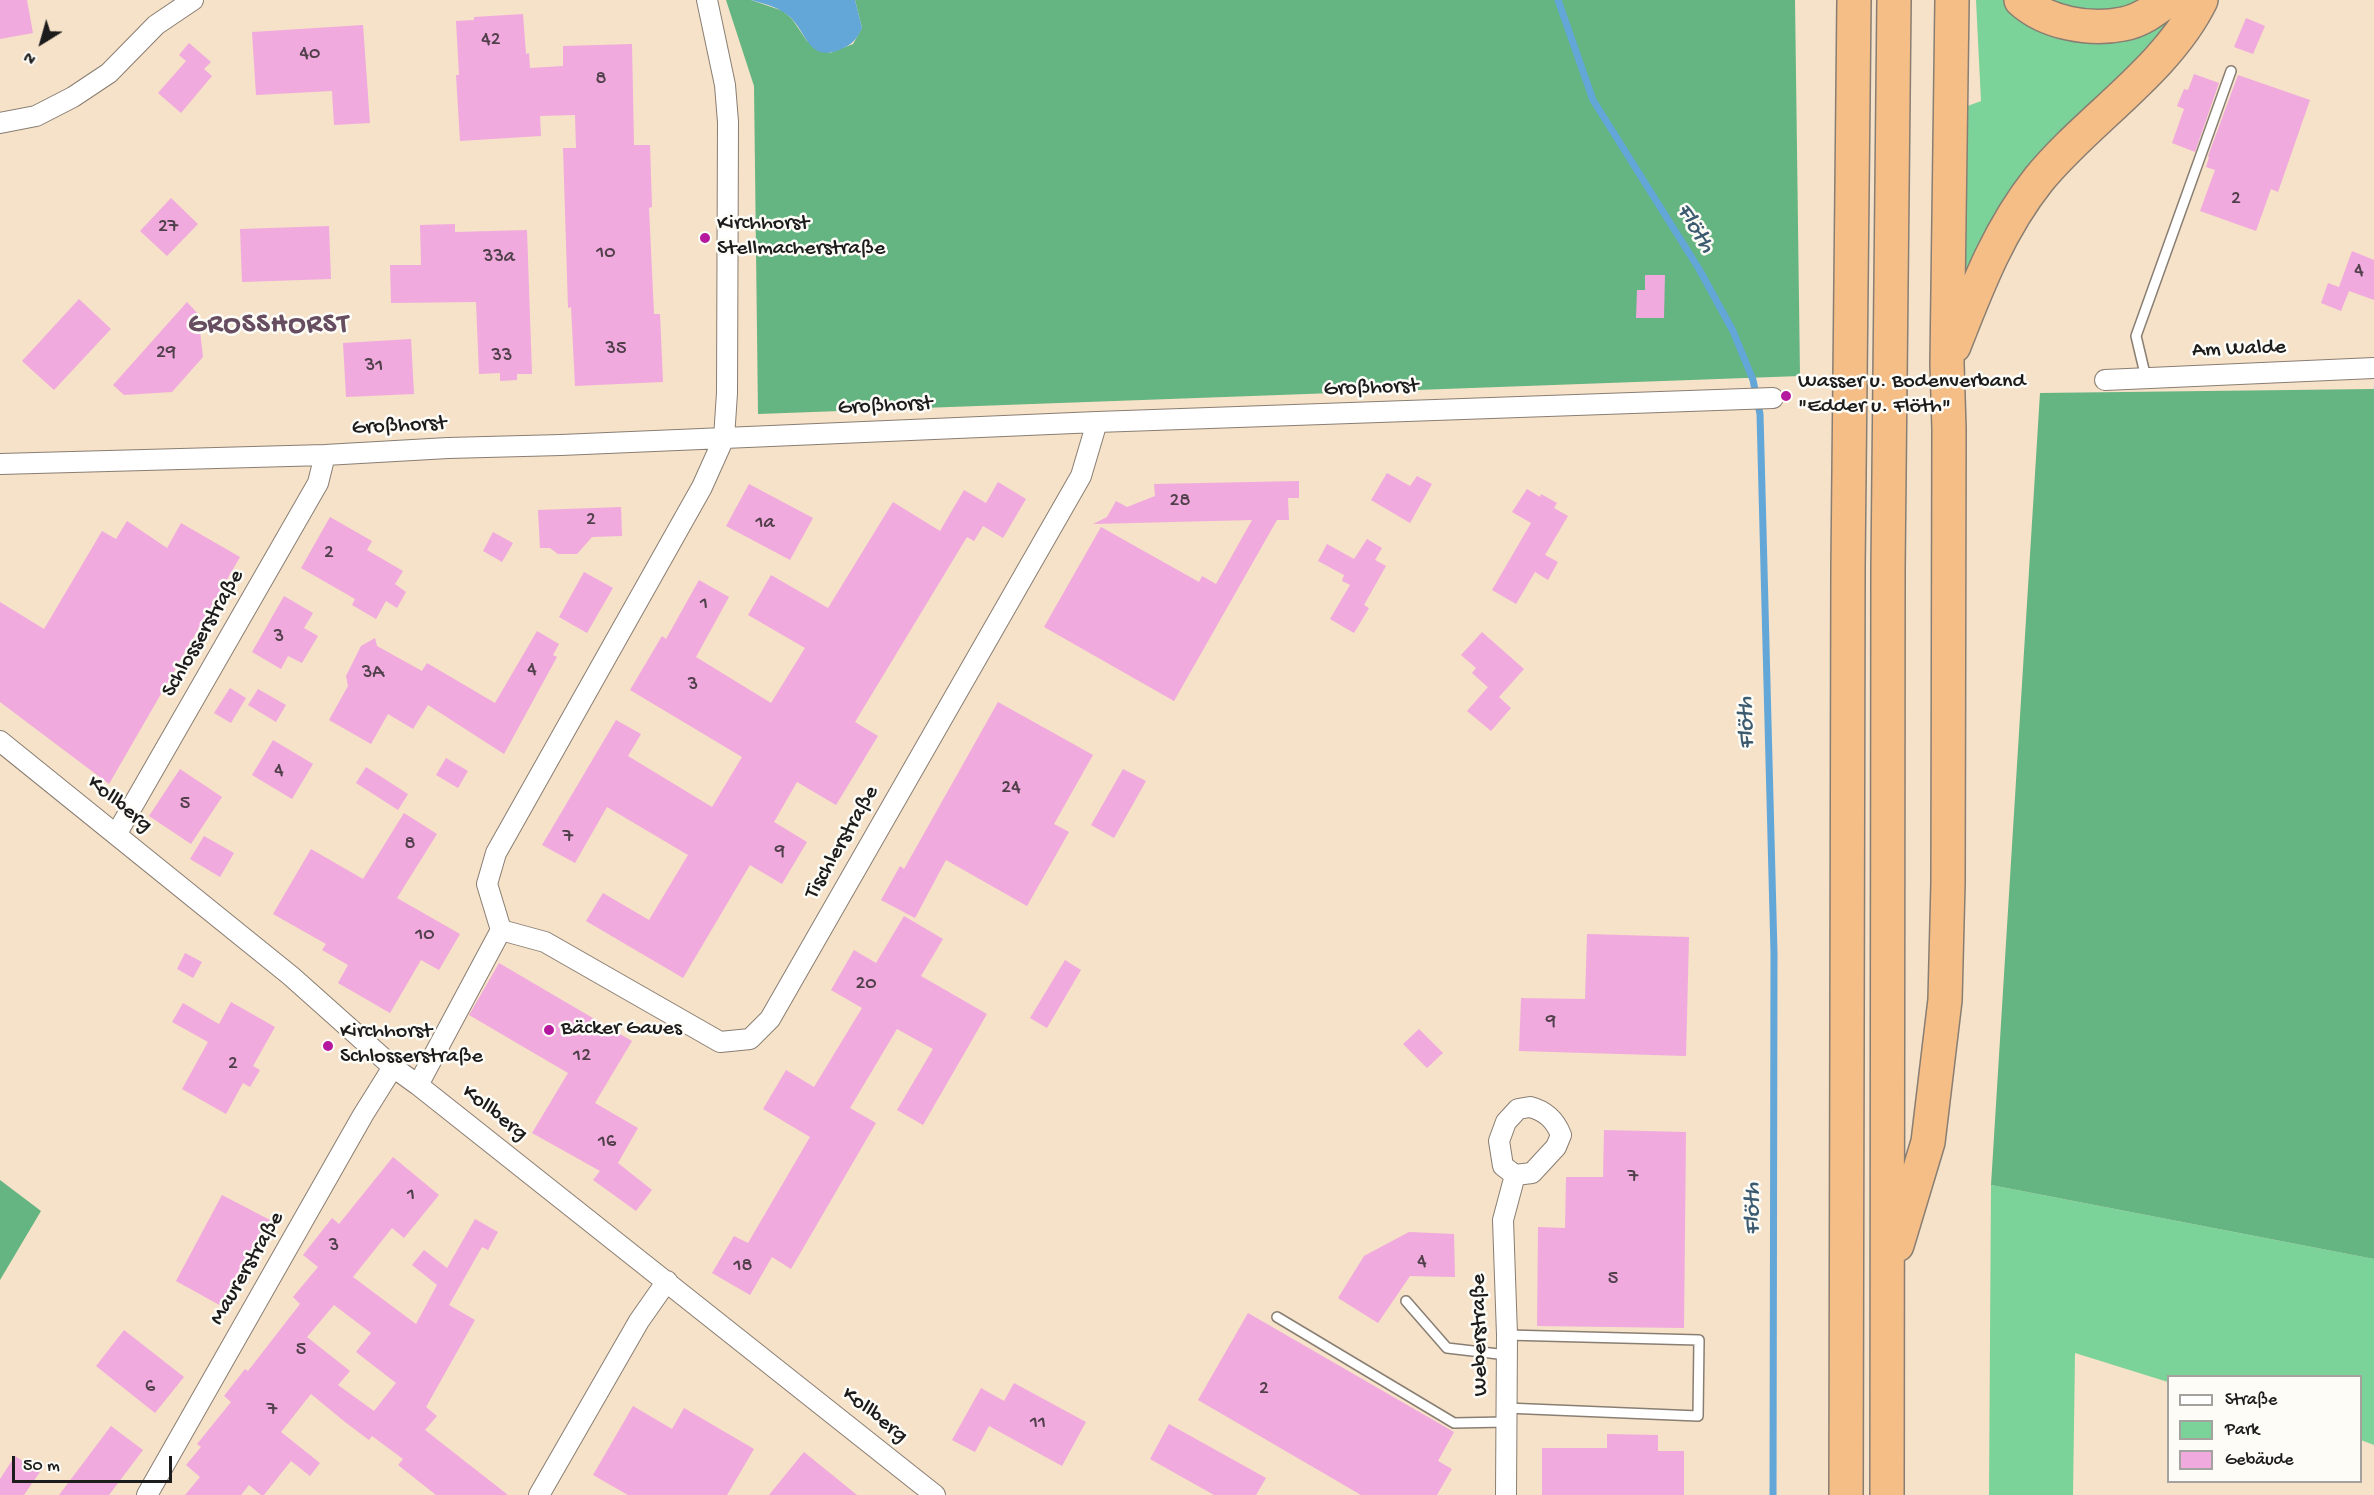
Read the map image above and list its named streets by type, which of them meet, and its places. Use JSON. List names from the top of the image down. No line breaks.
{"streets":{"street":["Am Walde","Großhorst","Schlosserstraße","Kollberg","Tischlerstraße","Maurerstraße","Weberstraße"]},"crossings":[["Großhorst","Schlosserstraße"],["Großhorst","Tischlerstraße"],["Schlosserstraße","Kollberg"],["Kollberg","Maurerstraße"]],"districts":["GROSSHORST"],"water":["Flöth"],"places":["Kirchhorst Stellmacherstraße","Wasser u. Bodenverband \"Edder u. Flöth\"","Bäcker Gaues","Kirchhorst Schlosserstraße"],"house_numbers":["42","40","8","2","27","10","33a","4","35","29","33","31","28","2","1a","2","1","3","4","3A","3","4","24","5","7","8","9","10","20","9","12","2","16","7","1","3","4","18","5","5","6","2","7","11"],"legend":["Straße","Park","Gebäude"],"scale_bar":"50 m","north":"bottom left"}
